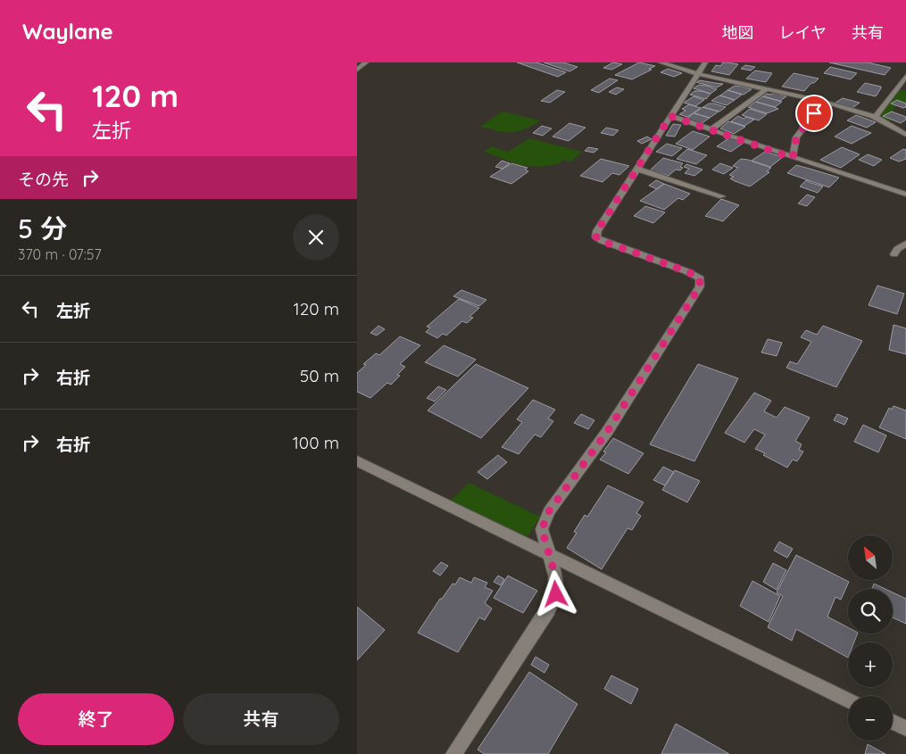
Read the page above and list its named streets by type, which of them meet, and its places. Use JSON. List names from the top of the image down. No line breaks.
{"north":"top left","page":{"header":"Waylane","nav":["地図","レイヤ","共有"],"turn":["120 m","左折"],"then":"その先","heading":["5 分","370 m · 07:57"],"list":[{"name":"左折","value":"120 m"},{"name":"右折","value":"50 m"},{"name":"右折","value":"100 m"}],"map_buttons":["+","−"],"buttons":["終了","共有"]}}
